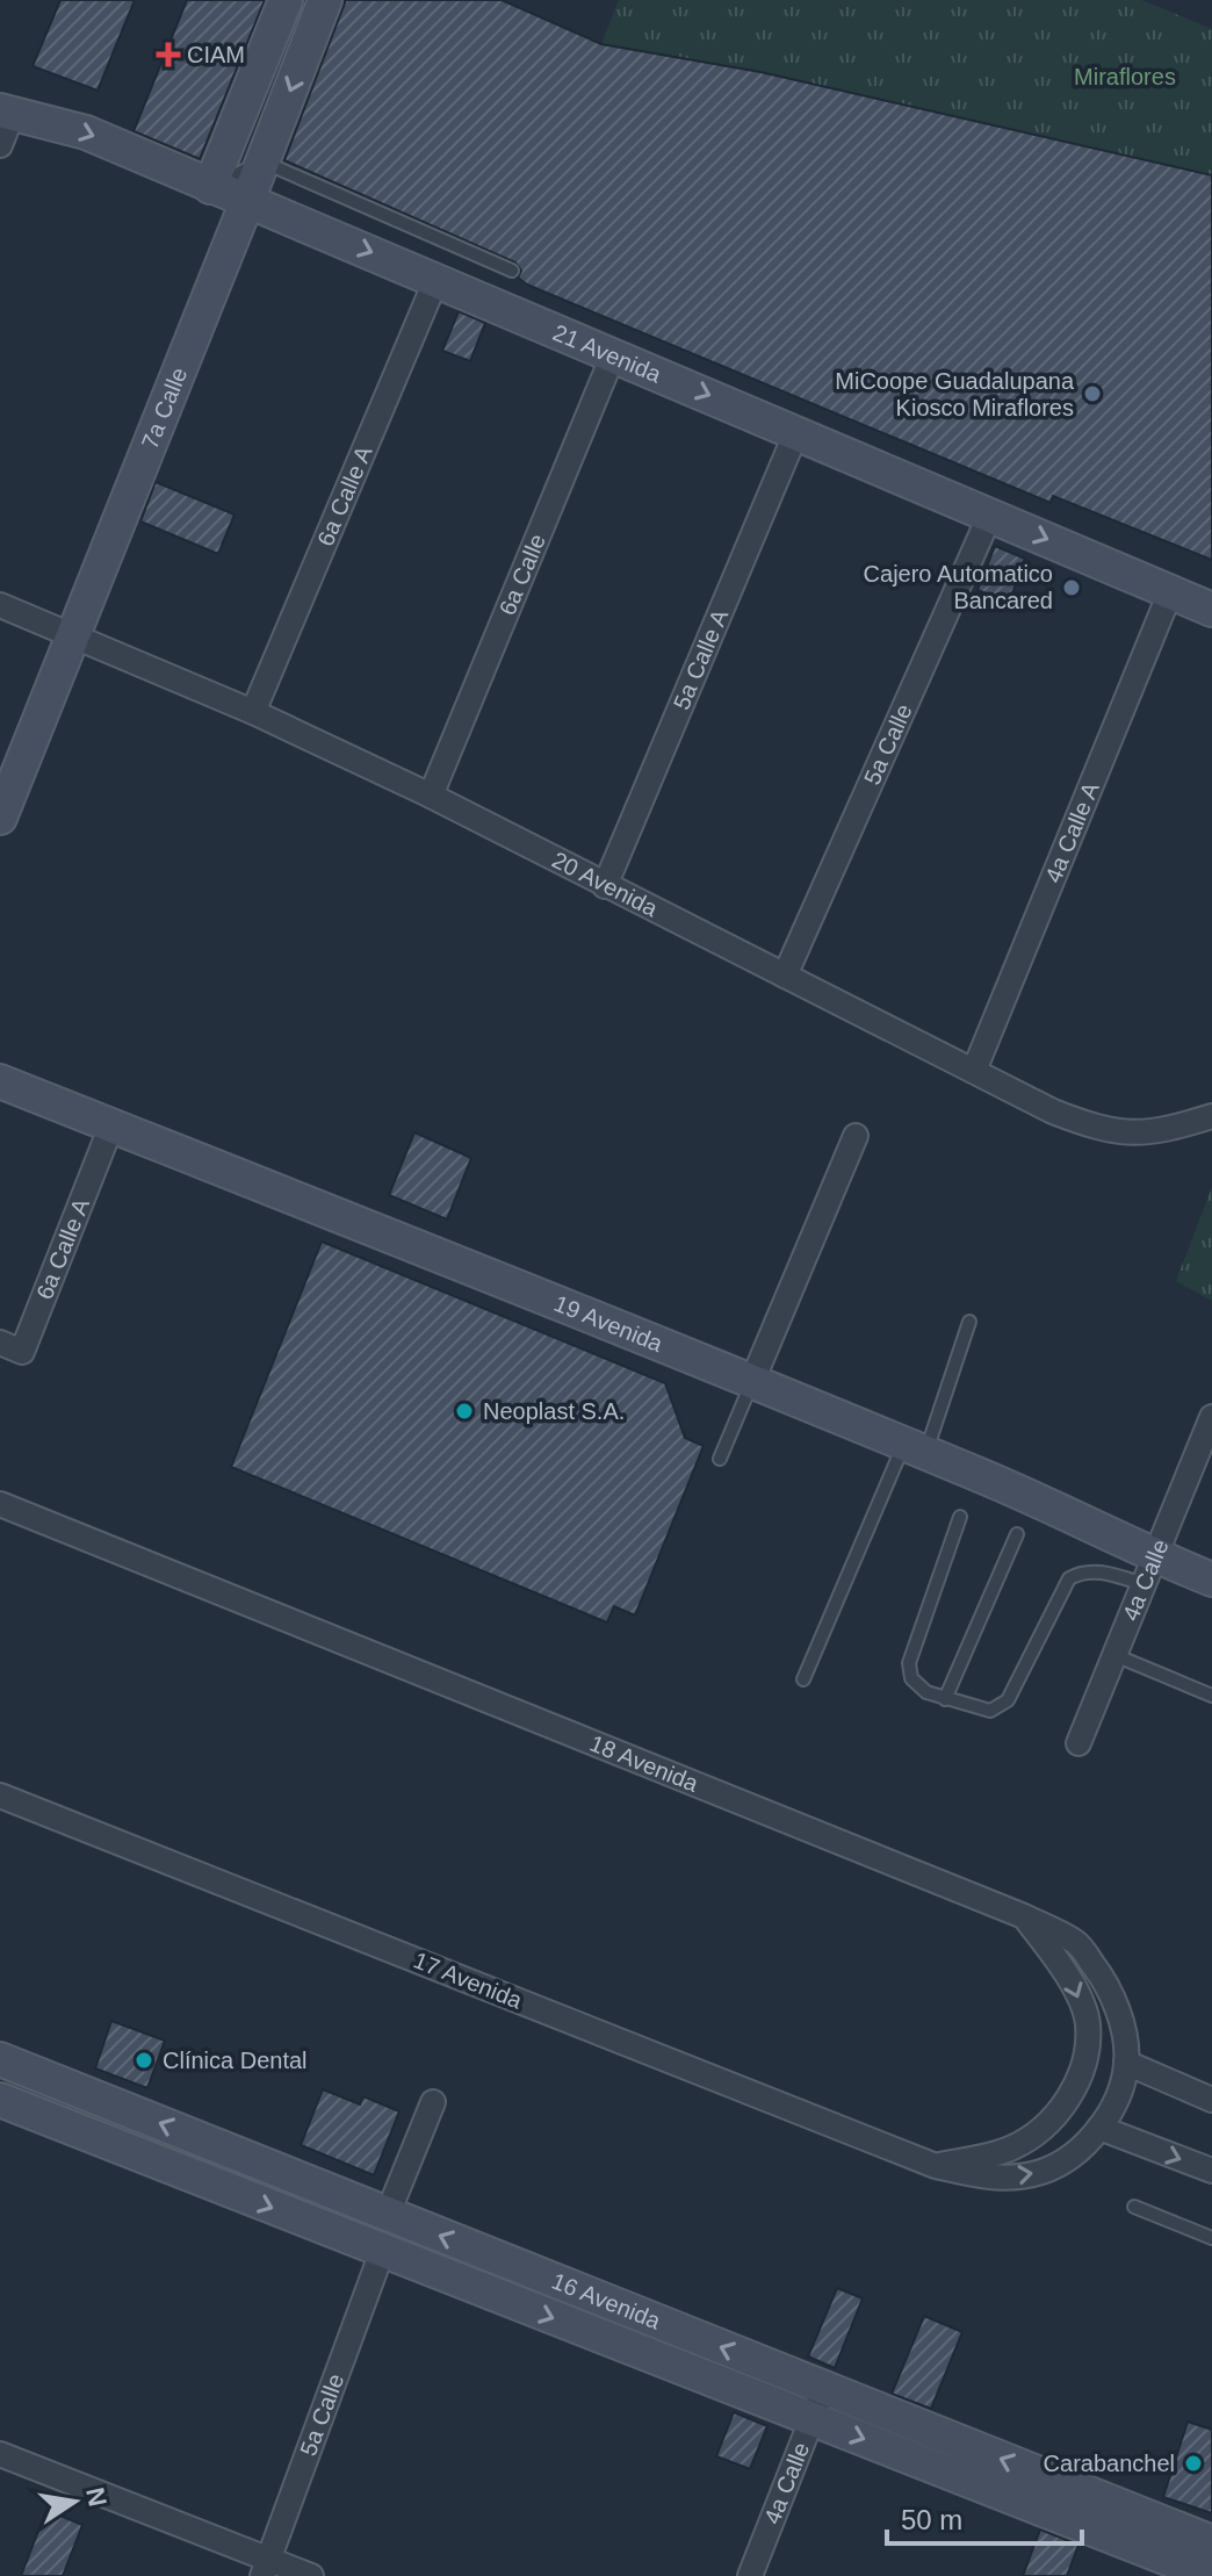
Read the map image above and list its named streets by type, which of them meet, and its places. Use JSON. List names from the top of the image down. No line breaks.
{"streets":{"street":["21 Avenida","7a Calle","6a Calle A","6a Calle","5a Calle A","5a Calle","4a Calle A","20 Avenida","19 Avenida","4a Calle","18 Avenida","17 Avenida","16 Avenida"]},"crossings":[["21 Avenida","7a Calle"],["21 Avenida","6a Calle A"],["21 Avenida","6a Calle"],["21 Avenida","5a Calle A"],["21 Avenida","5a Calle"],["21 Avenida","4a Calle A"],["7a Calle","20 Avenida"],["6a Calle A","20 Avenida"],["6a Calle A","19 Avenida"],["6a Calle","20 Avenida"],["5a Calle A","20 Avenida"],["5a Calle","20 Avenida"],["5a Calle","16 Avenida"],["4a Calle A","20 Avenida"],["19 Avenida","4a Calle"],["4a Calle","16 Avenida"],["18 Avenida","17 Avenida"]],"one_way":["21 Avenida"],"parks":["Miraflores"],"places":{"health":["CIAM"],"other":["MiCoope Guadalupana Kiosco Miraflores","Cajero Automatico Bancared","Neoplast S.A.","Clínica Dental","Carabanchel"]},"scale_bar":"50 m","north":"right"}
